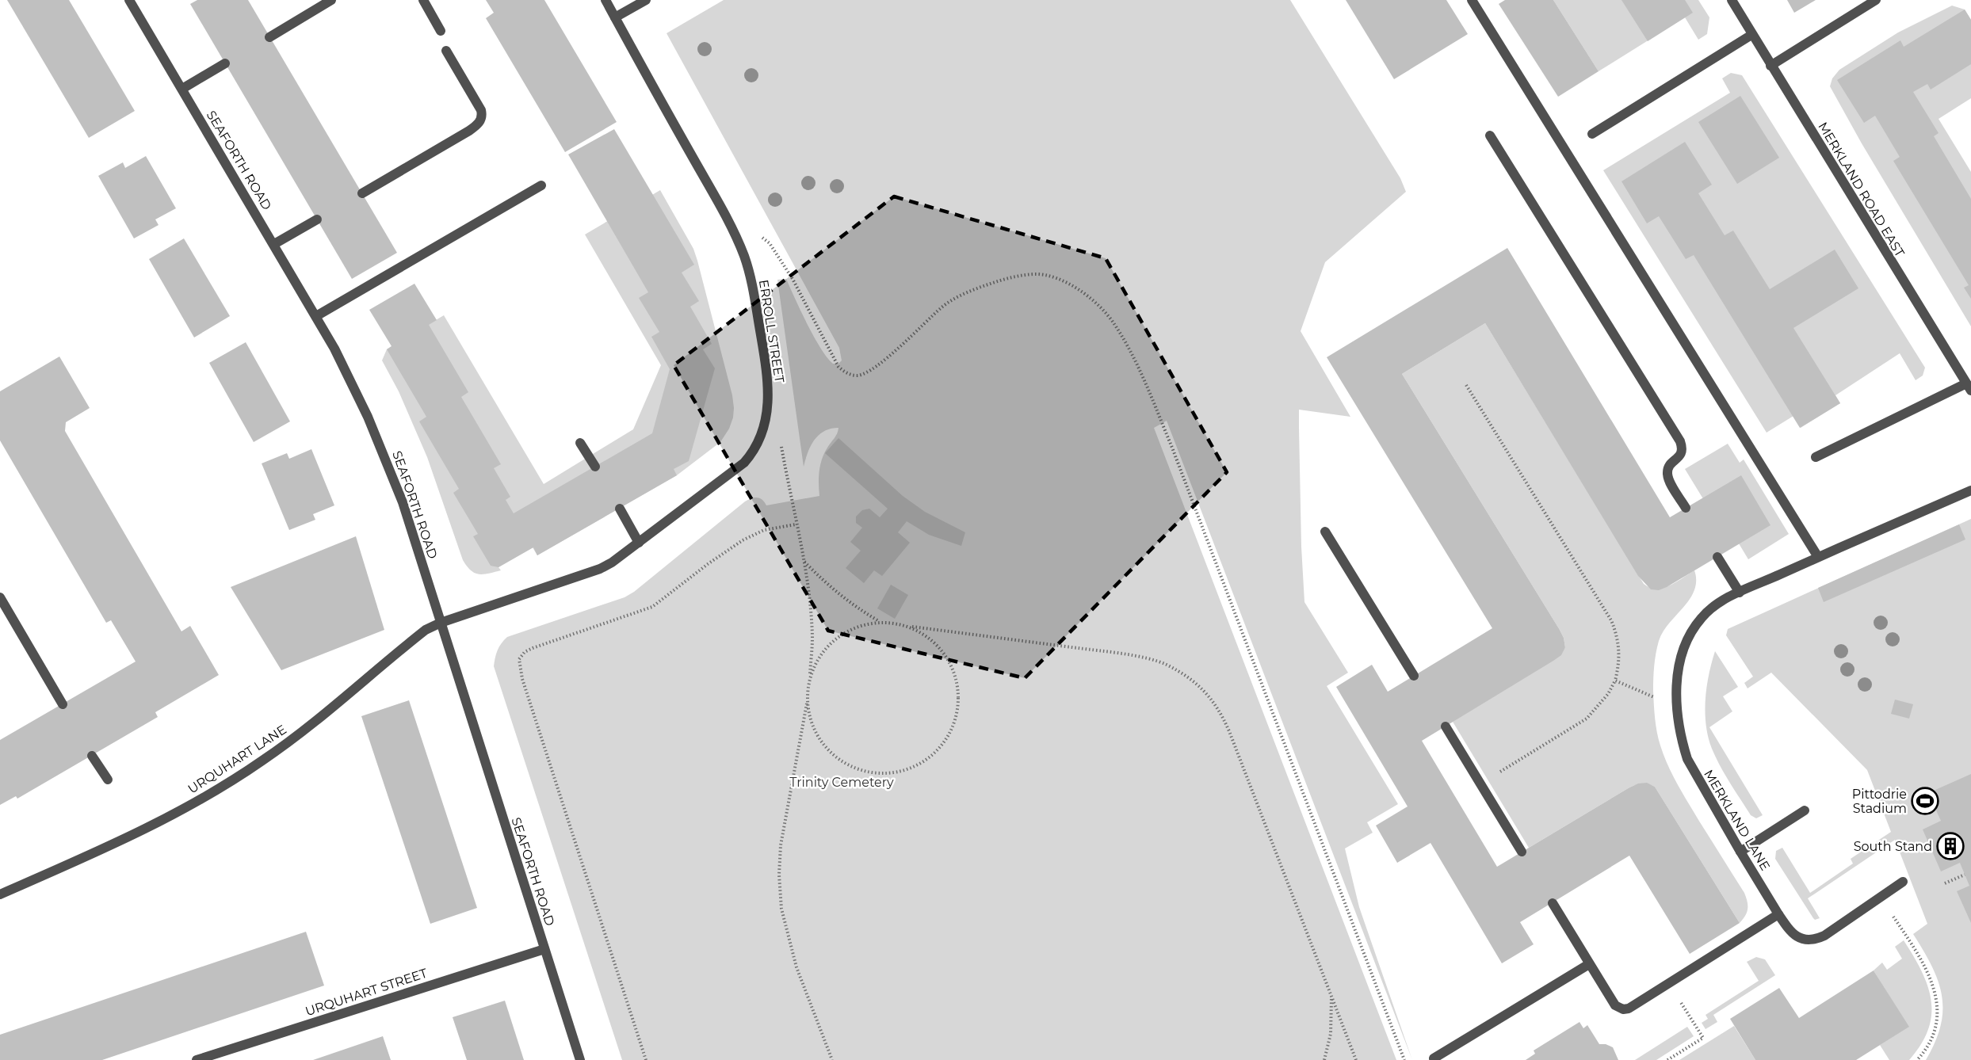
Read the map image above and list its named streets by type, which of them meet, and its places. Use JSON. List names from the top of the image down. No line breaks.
{"streets":{"street":["SEAFORTH ROAD","MERKLAND ROAD EAST","ERROLL STREET","URQUHART LANE","MERKLAND LANE","URQUHART STREET"]},"crossings":[["SEAFORTH ROAD","ERROLL STREET"],["SEAFORTH ROAD","URQUHART LANE"],["SEAFORTH ROAD","URQUHART STREET"],["ERROLL STREET","URQUHART LANE"]],"parks":["Trinity Cemetery"],"places":{"sports":["Pittodrie Stadium"],"building":["South Stand"]}}
